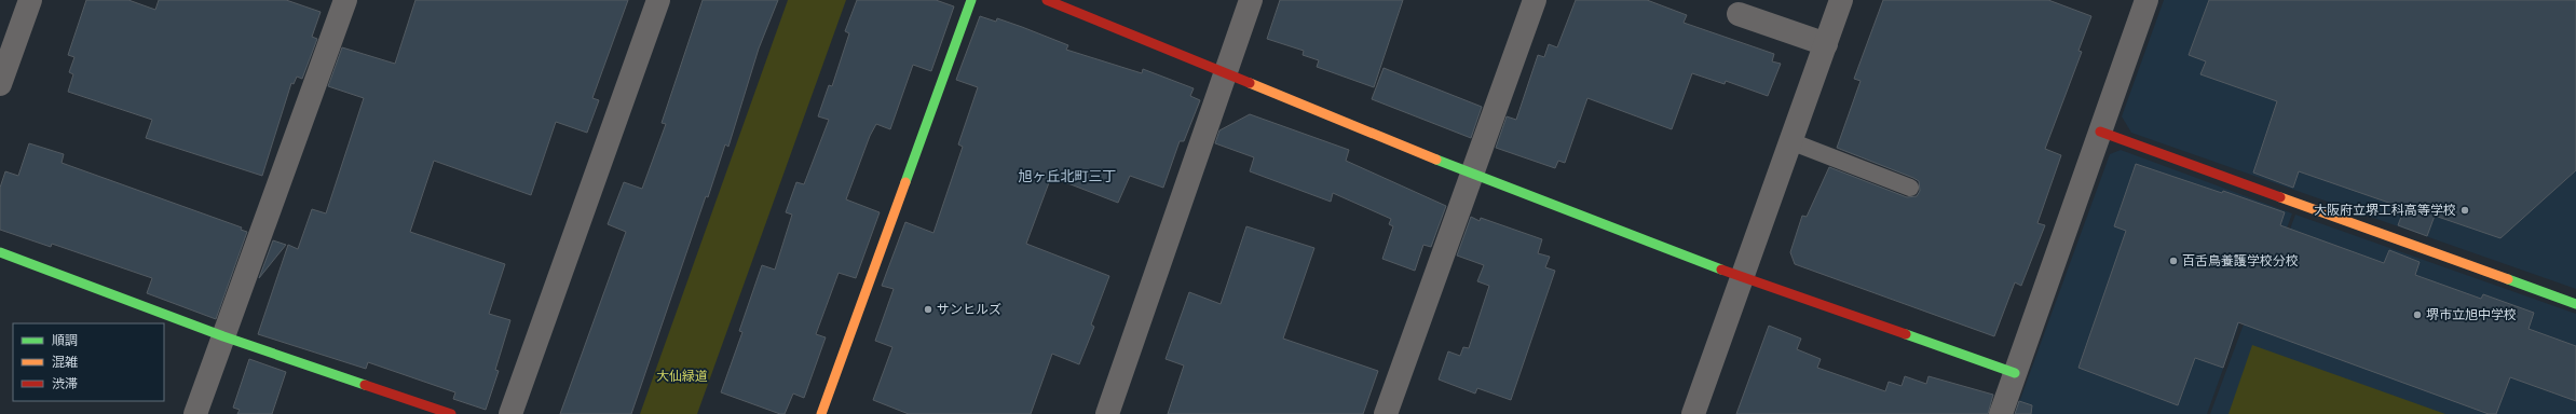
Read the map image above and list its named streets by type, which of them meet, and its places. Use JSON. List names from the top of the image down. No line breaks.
{"districts":["旭ヶ丘北町三丁"],"parks":["大仙緑道"],"places":["大阪府立堺工科高等学校","百舌鳥養護学校分校","サンヒルズ","堺市立旭中学校"],"legend":["順調","混雑","渋滞"]}
